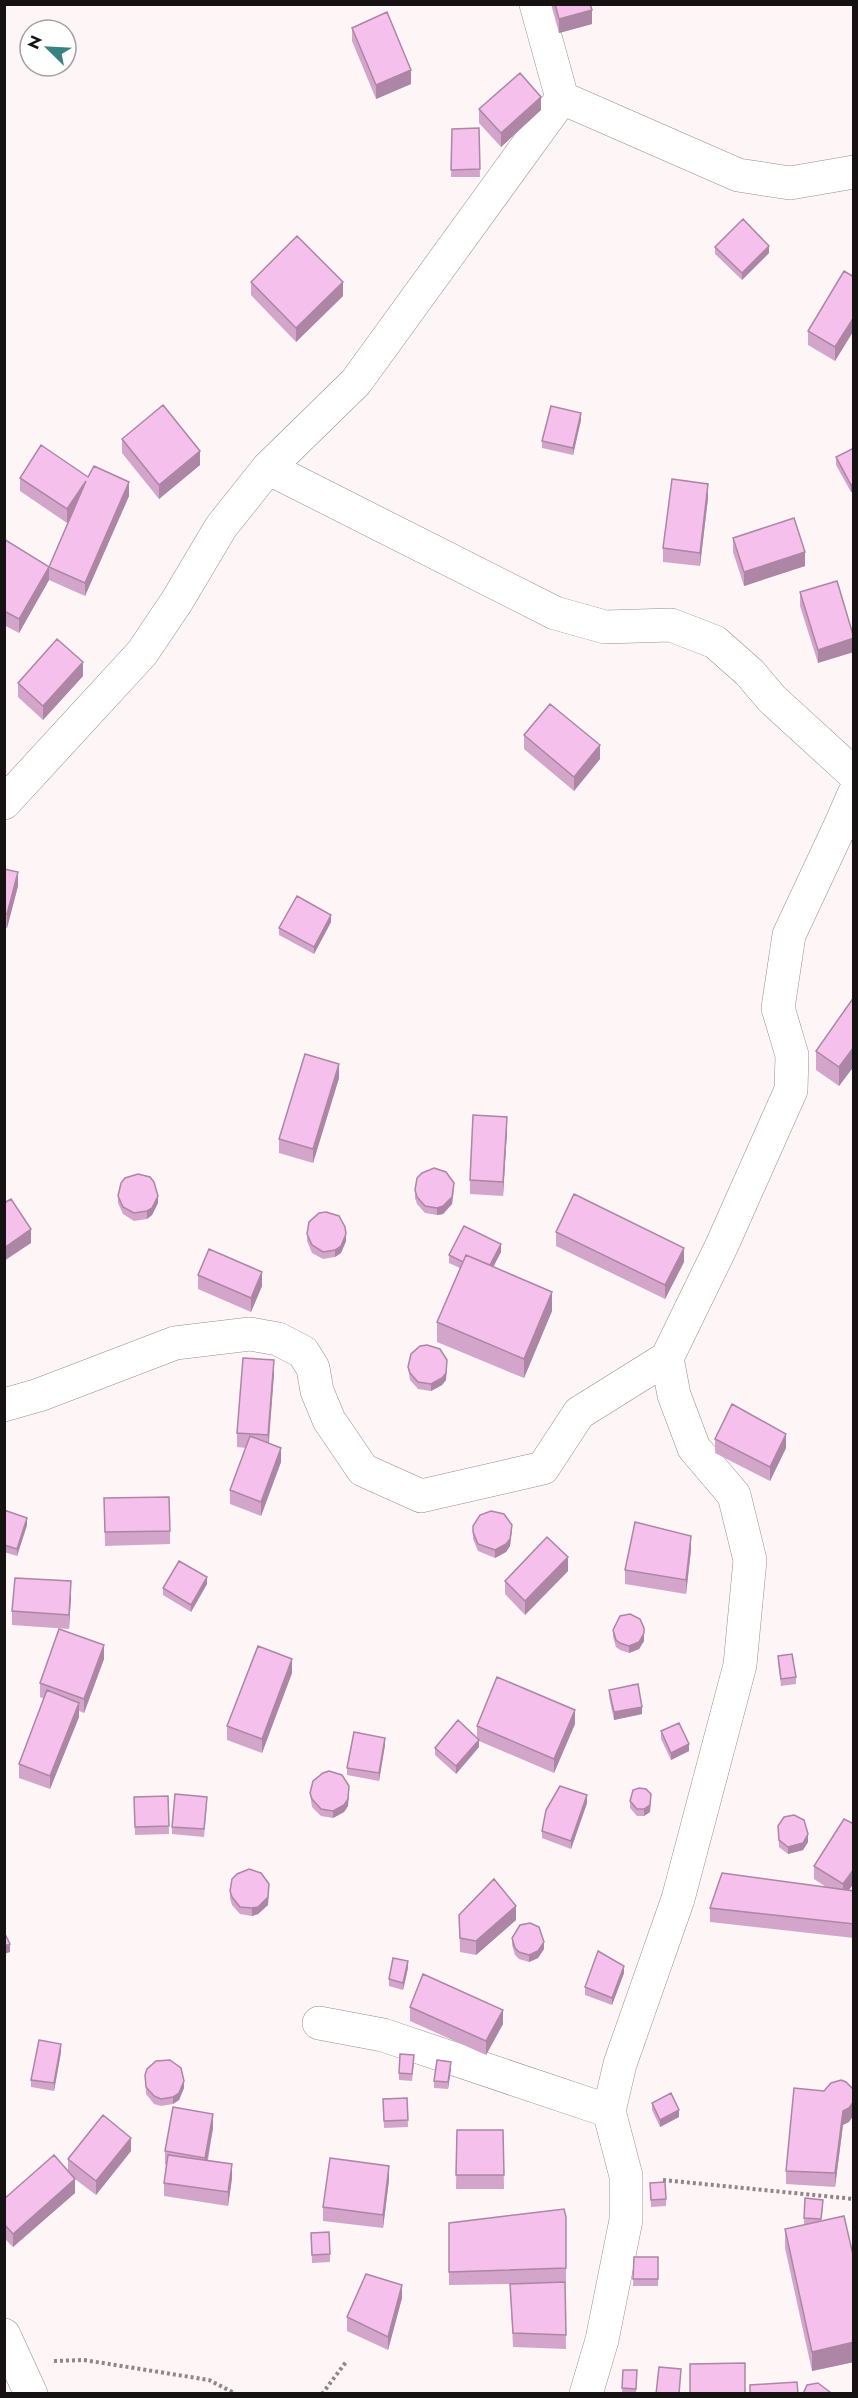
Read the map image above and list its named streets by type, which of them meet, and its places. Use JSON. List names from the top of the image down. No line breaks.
{"north":"top left"}
